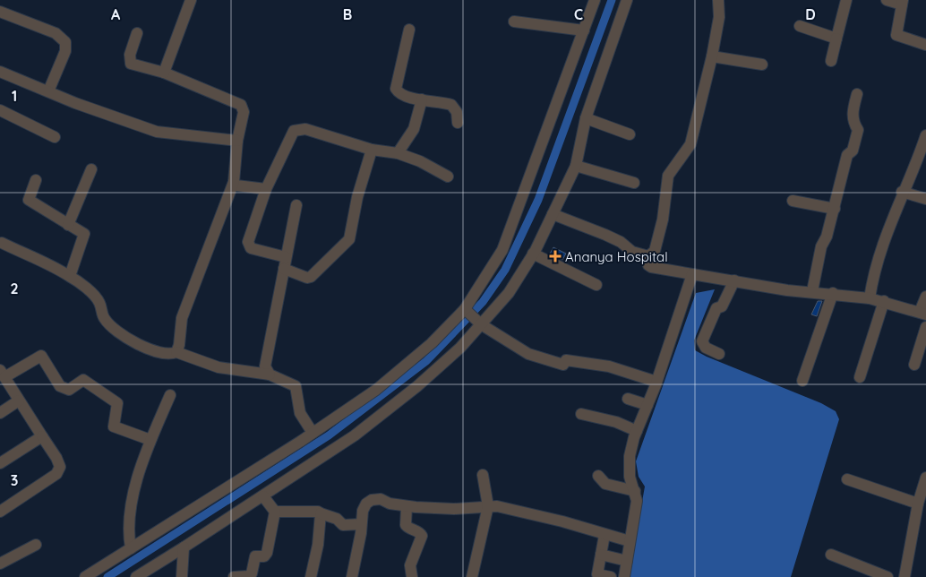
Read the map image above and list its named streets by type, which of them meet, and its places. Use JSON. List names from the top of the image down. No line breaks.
{"places":{"health":["Ananya Hospital"]},"grid":{"columns":["A","B","C","D"],"rows":["1","2","3"]}}
